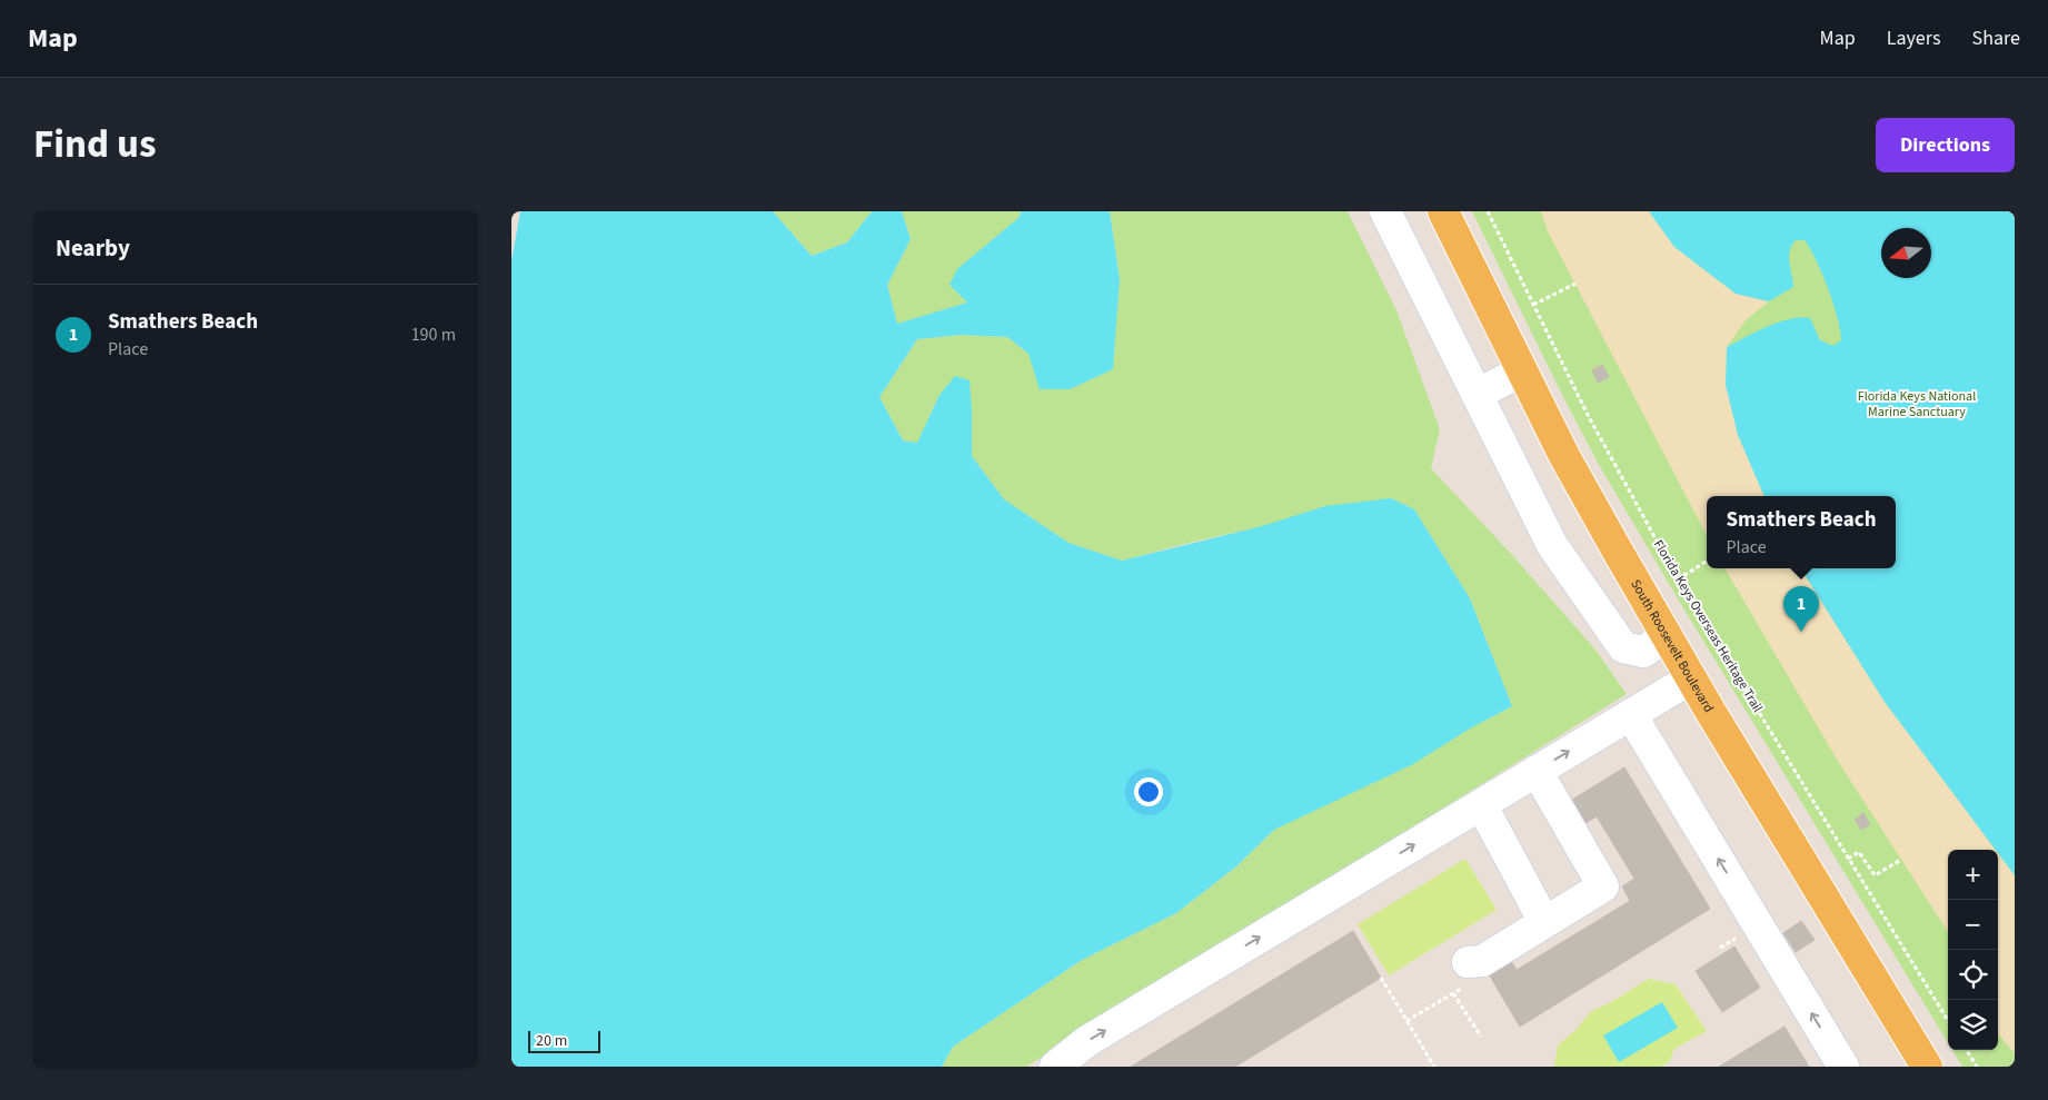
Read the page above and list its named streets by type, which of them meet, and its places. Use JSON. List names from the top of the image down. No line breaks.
{"streets":{"main road":["South Roosevelt Boulevard"],"path":["Florida Keys Overseas Heritage Trail"]},"parks":["Florida Keys National Marine Sanctuary"],"scale_bar":"20 m","north":"left","page":{"header":"Map","nav":["Map","Layers","Share"],"title":"Find us","buttons":"Directions","heading":"Nearby","list":[{"mark":"1","name":"Smathers Beach","note":"Place","value":"190 m"}],"popup":["Smathers Beach","Place"],"pins":"1","map_buttons":["+","−"],"scale":"20 m"}}
